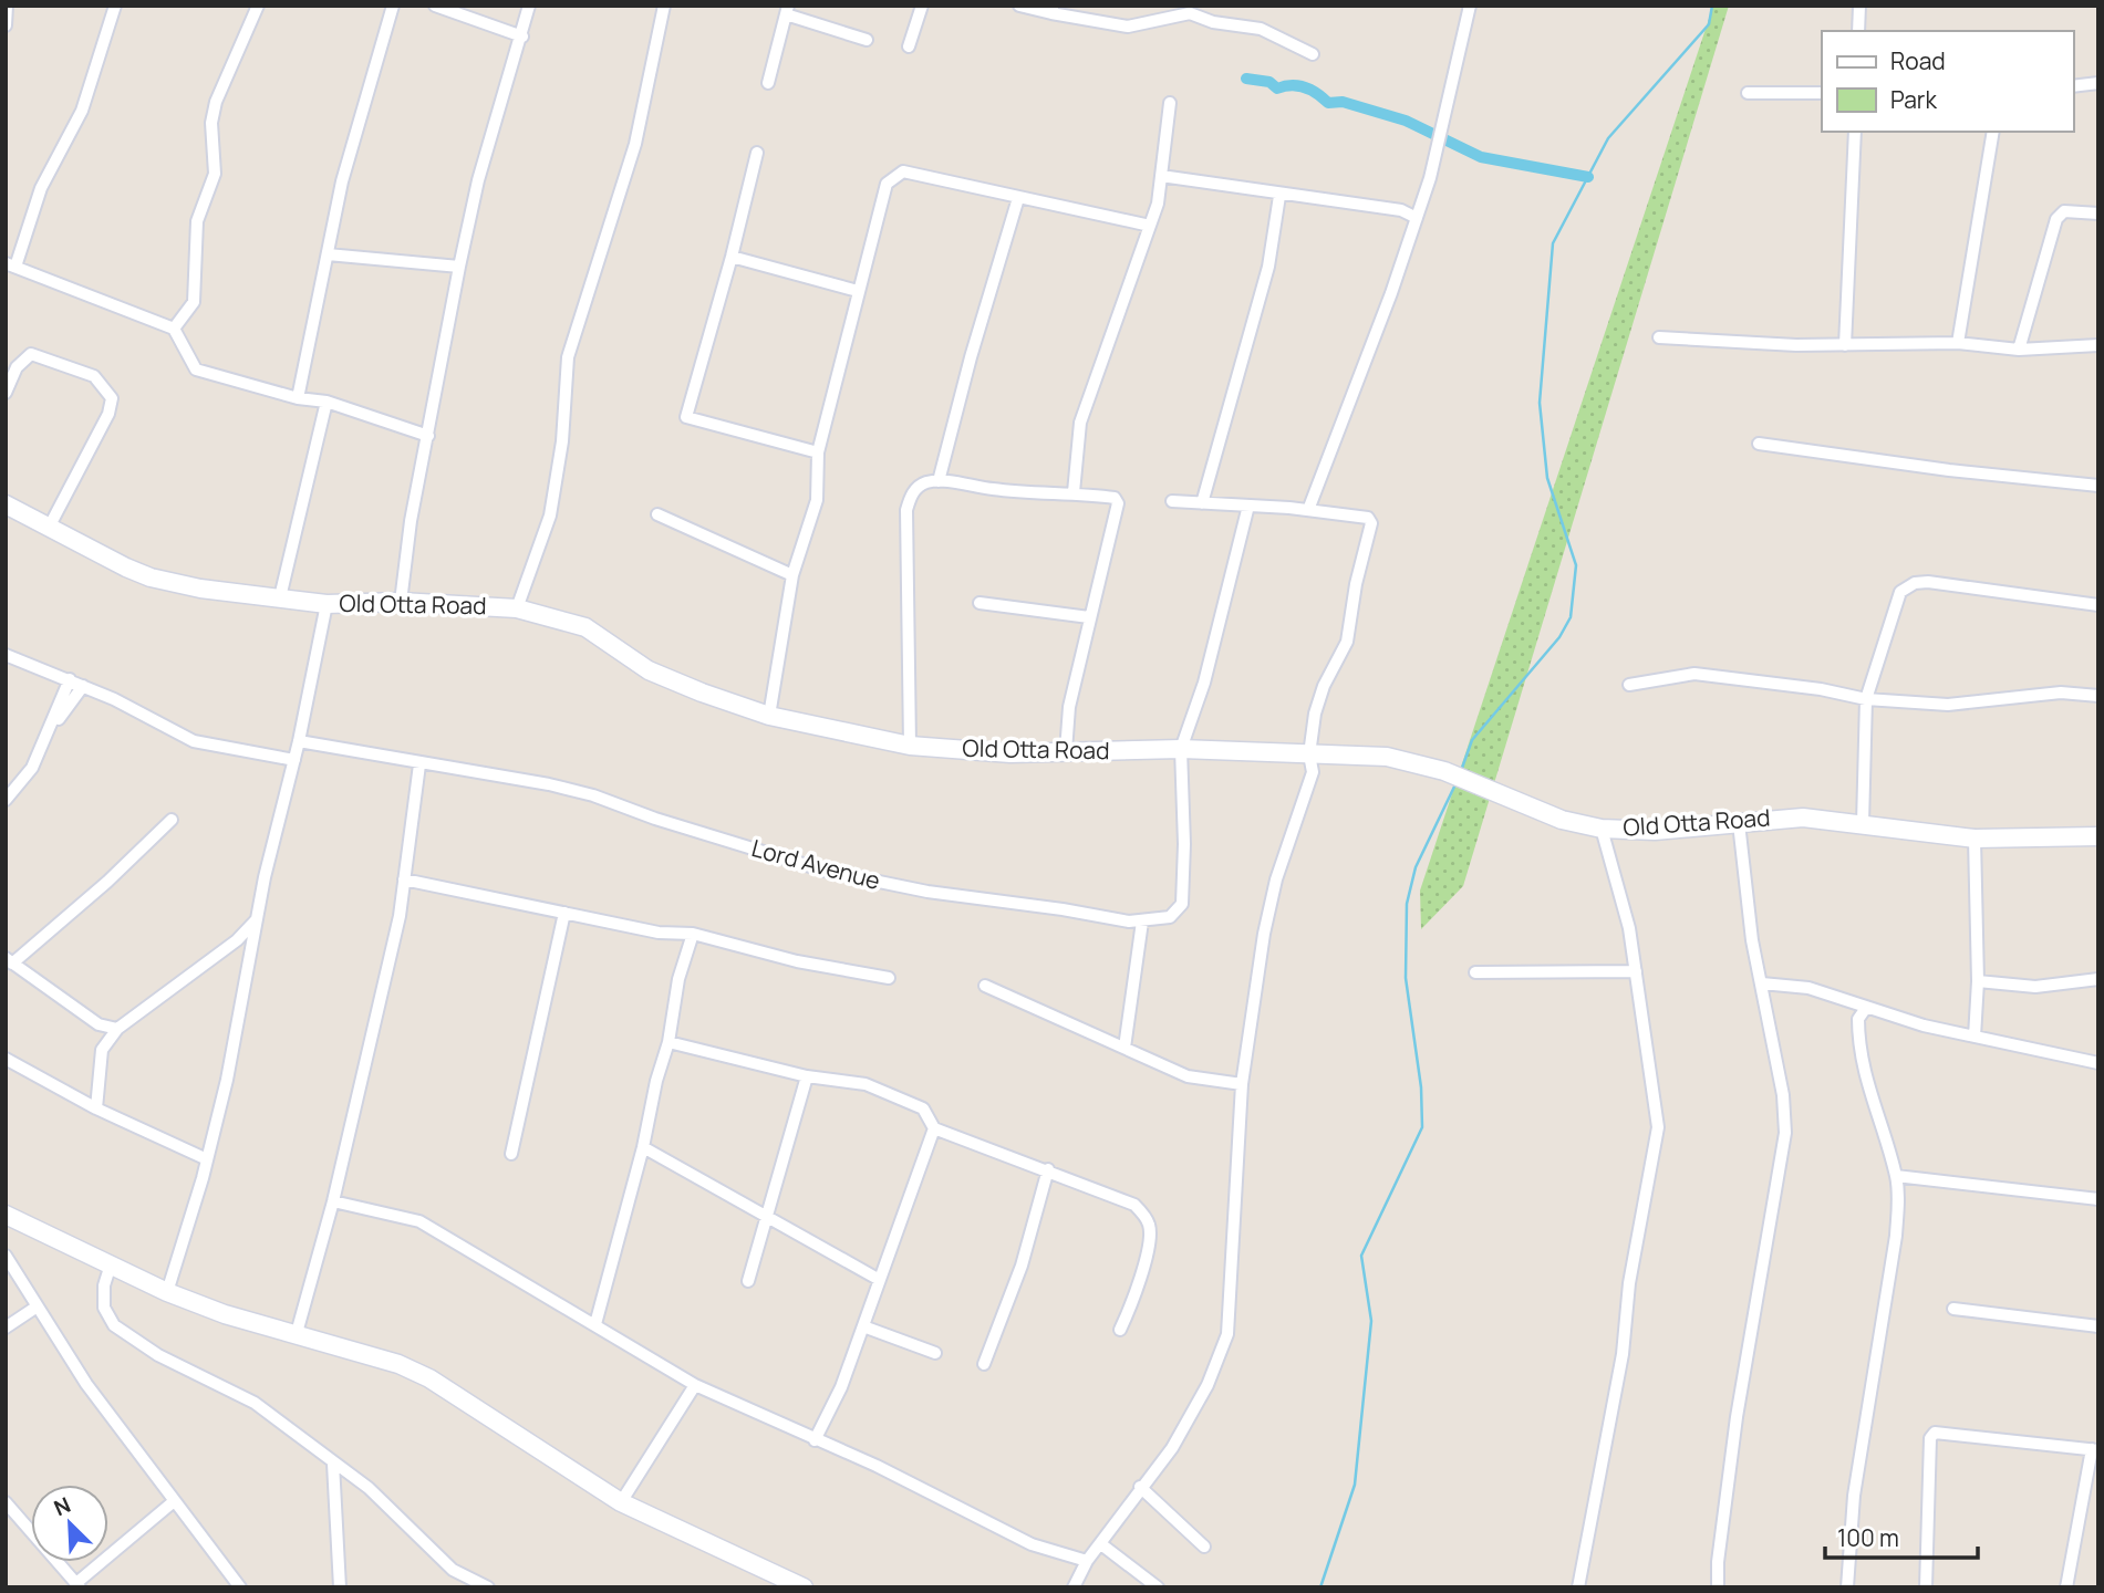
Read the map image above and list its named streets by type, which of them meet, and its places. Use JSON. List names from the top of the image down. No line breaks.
{"streets":{"street":["Old Otta Road","Lord Avenue"]},"crossings":[["Old Otta Road","Lord Avenue"]],"legend":["Road","Park"],"scale_bar":"100 m","north":"top left"}
